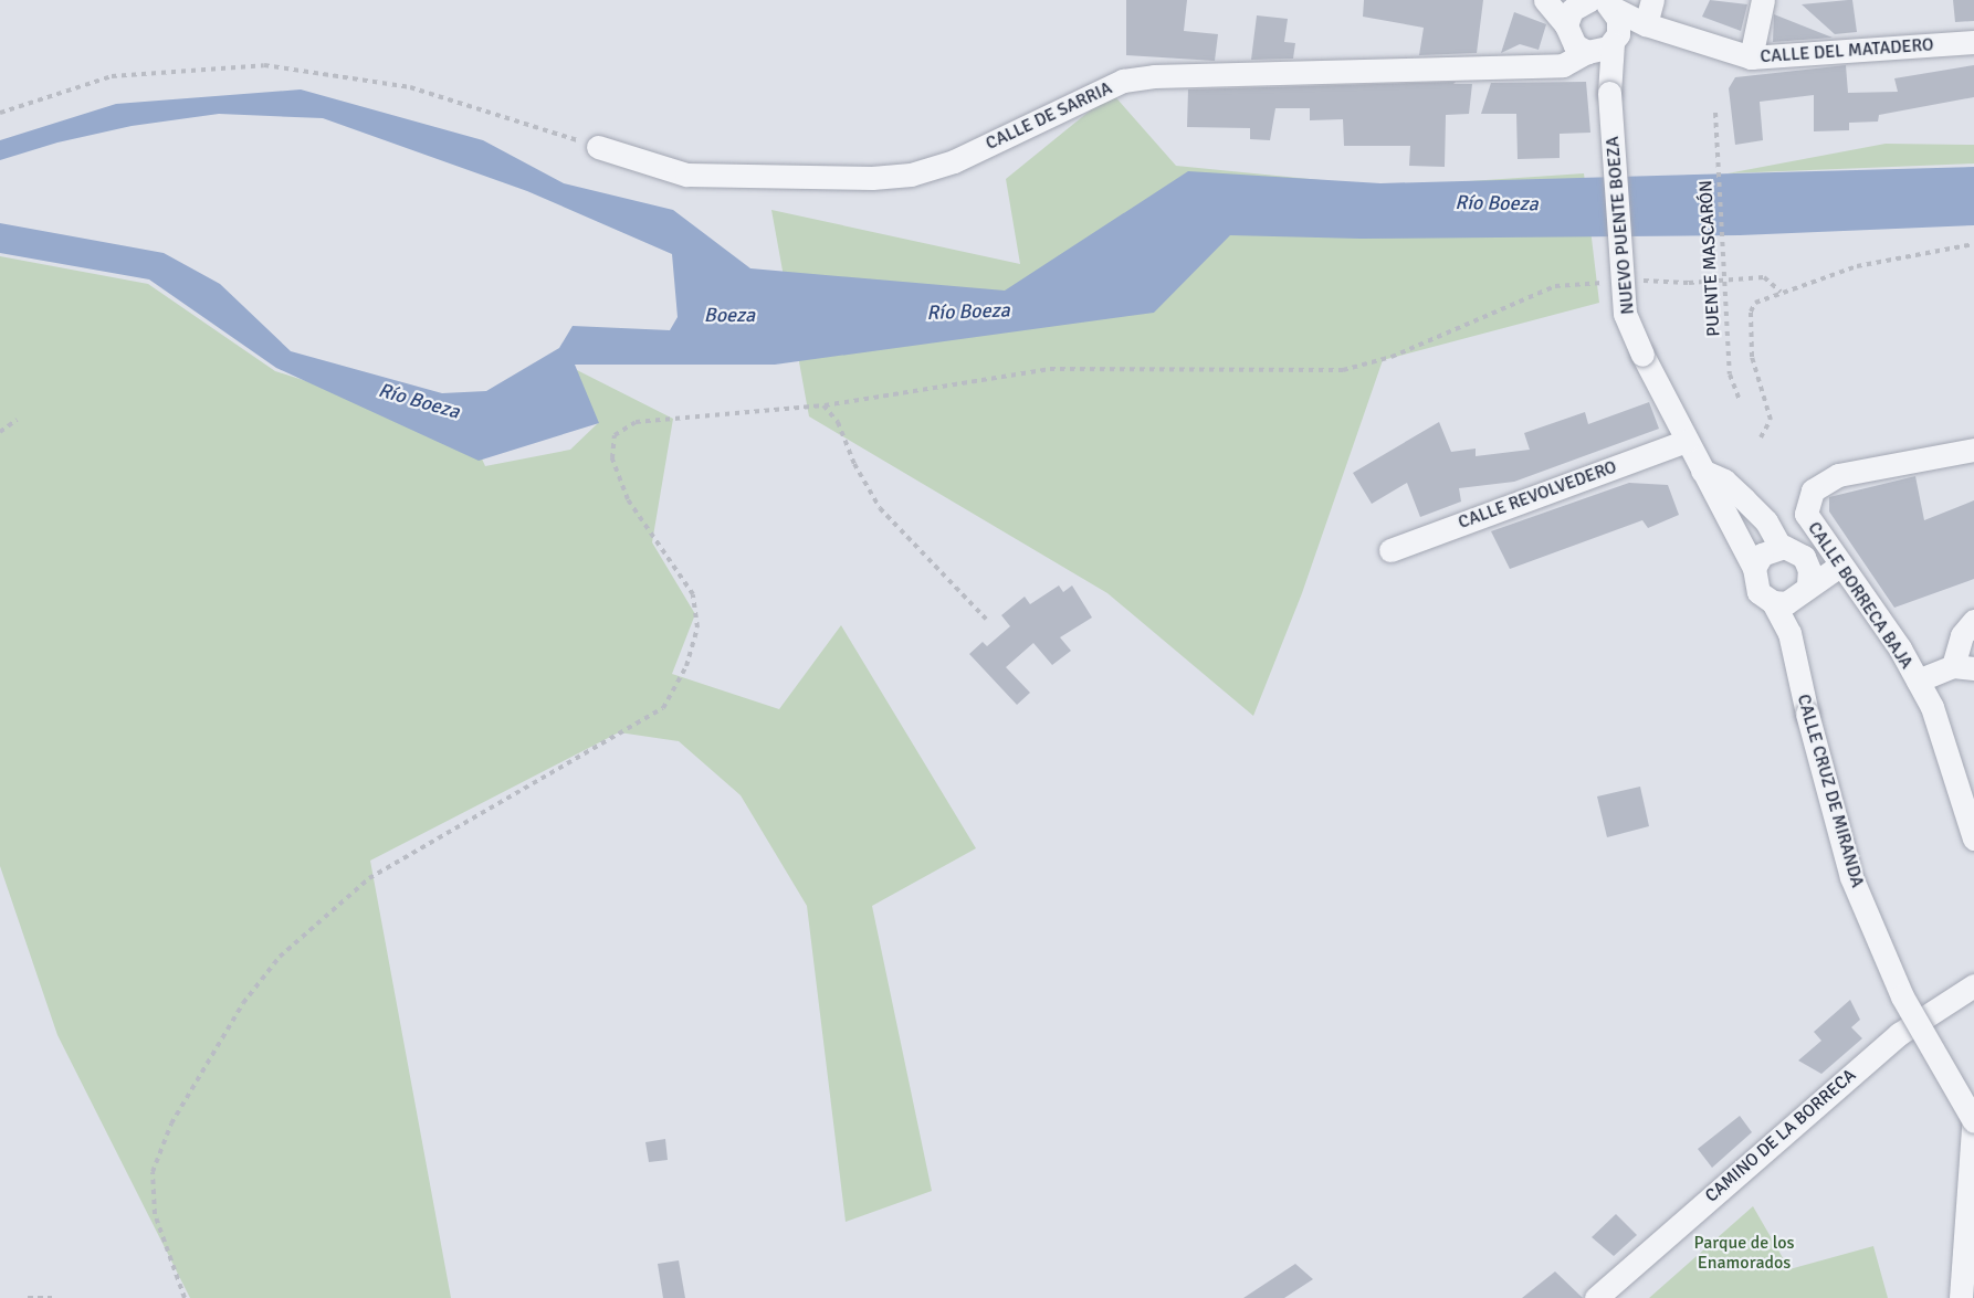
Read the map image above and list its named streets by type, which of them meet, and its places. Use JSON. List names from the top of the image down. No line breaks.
{"streets":{"street":["CALLE DEL MATADERO","CALLE DE SARRIA","NUEVO PUENTE BOEZA","CALLE REVOLVEDERO","CALLE BORRECA BAJA","CALLE CRUZ DE MIRANDA","CAMINO DE LA BORRECA"],"path":["PUENTE MASCARÓN"]},"crossings":[["CALLE DE SARRIA","NUEVO PUENTE BOEZA"],["NUEVO PUENTE BOEZA","CALLE REVOLVEDERO"]],"water":["Río Boeza","Boeza"],"parks":["Parque de los Enamorados"]}
